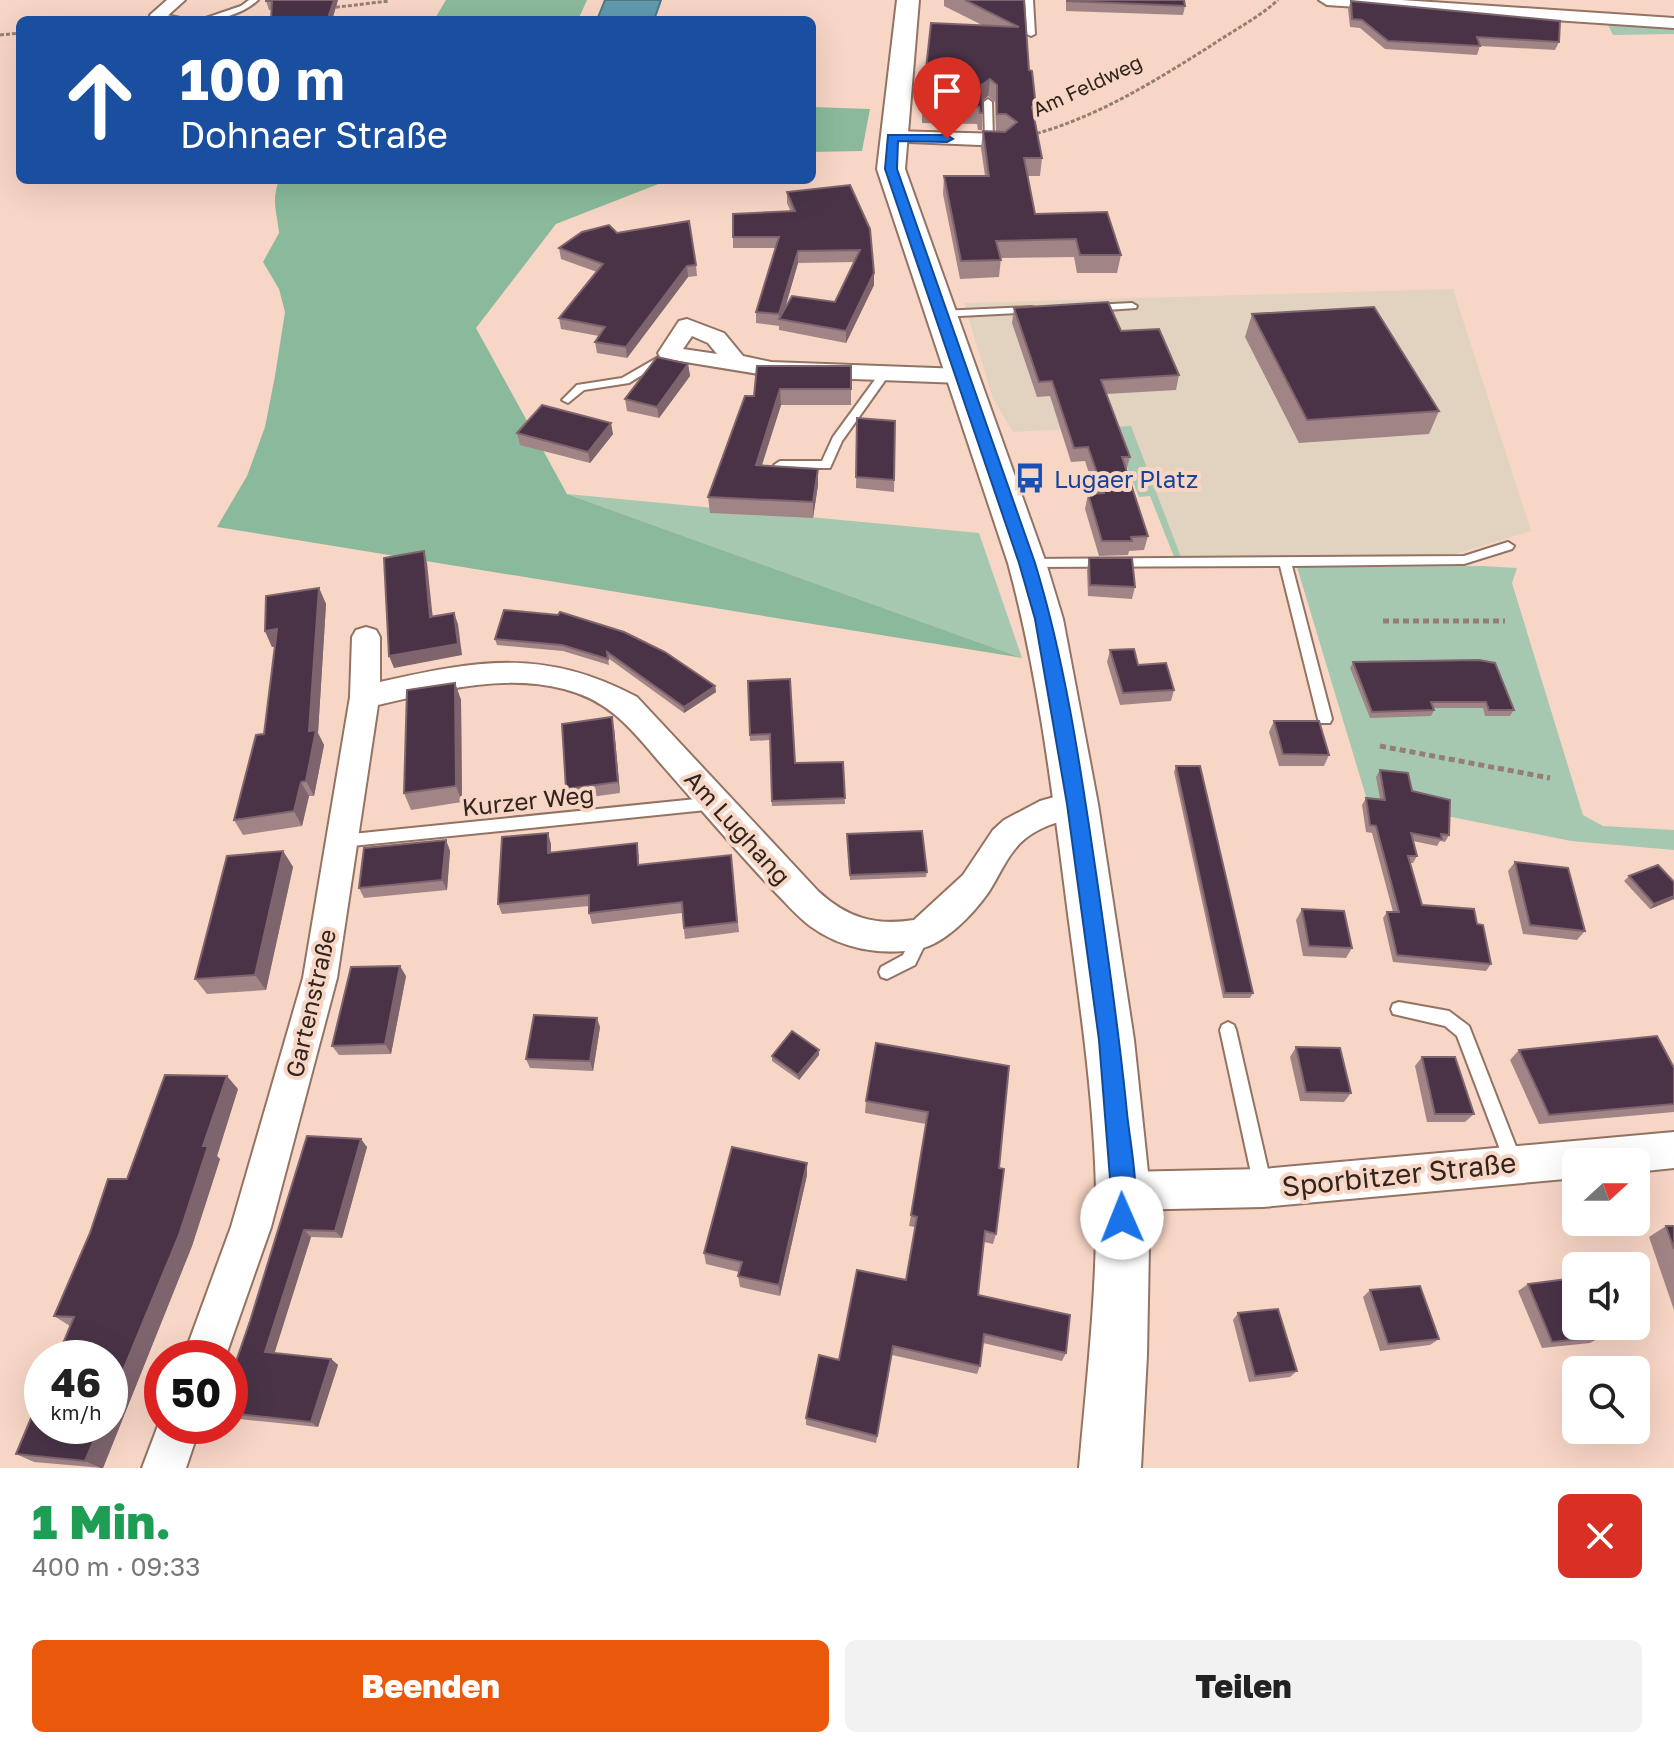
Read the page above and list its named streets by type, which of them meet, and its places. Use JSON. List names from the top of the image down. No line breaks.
{"streets":{"street":["Am Lughang","Gartenstraße","Sporbitzer Straße"],"lane":["Kurzer Weg"],"path":["Am Feldweg"]},"crossings":[["Kurzer Weg","Am Lughang"],["Kurzer Weg","Gartenstraße"],["Am Lughang","Gartenstraße"]],"places":{"bus stop":["Lugaer Platz"]},"north":"right","page":{"turn":["100 m","Dohnaer Straße"],"speed":"46 km/h","limit":"50","heading":["1 Min.","400 m · 09:33"],"buttons":["Beenden","Teilen"]}}
